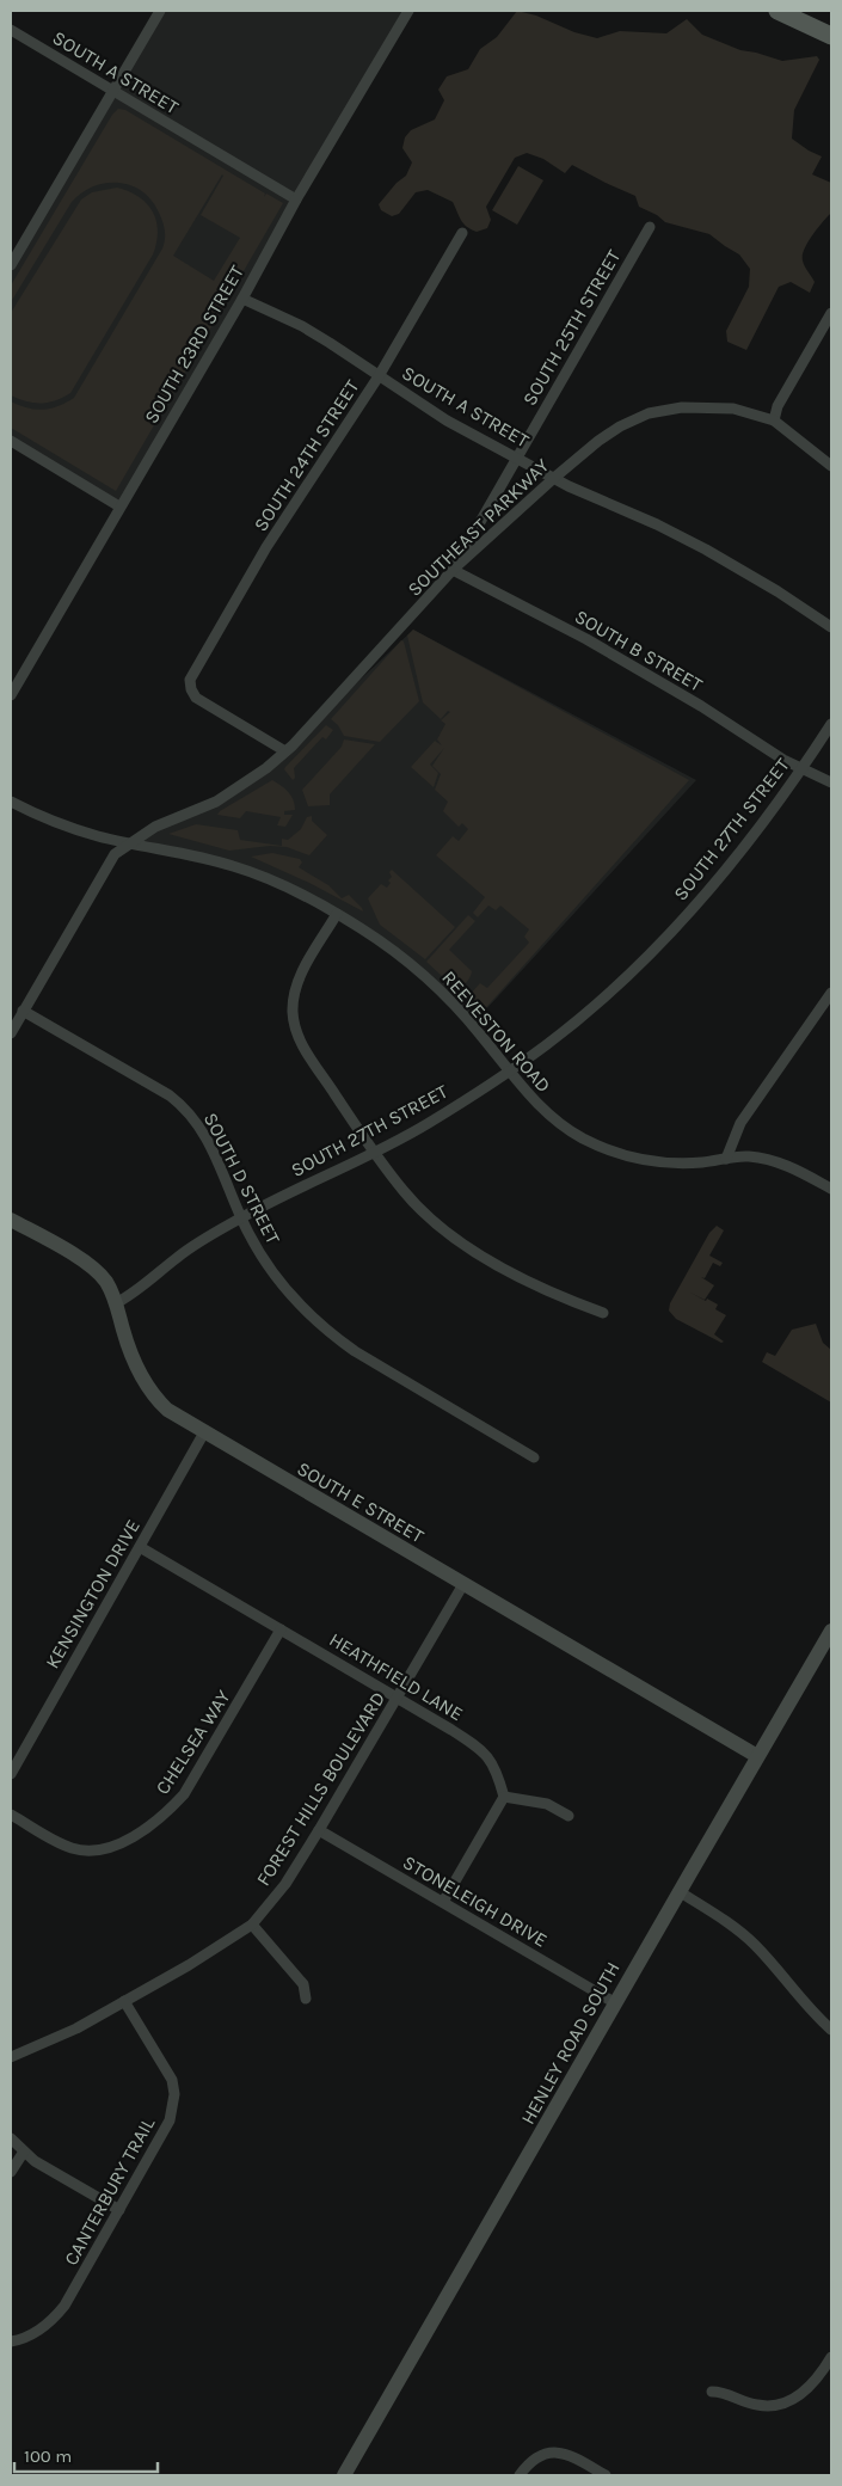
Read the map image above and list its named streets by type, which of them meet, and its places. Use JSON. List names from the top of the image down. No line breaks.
{"streets":{"street":["SOUTH A STREET","SOUTH 25TH STREET","SOUTH 23RD STREET","SOUTH 24TH STREET","SOUTHEAST PARKWAY","SOUTH B STREET","SOUTH 27TH STREET","REEVESTON ROAD","SOUTH D STREET","SOUTH E STREET","KENSINGTON DRIVE","HEATHFIELD LANE","CHELSEA WAY","FOREST HILLS BOULEVARD","STONELEIGH DRIVE","HENLEY ROAD SOUTH","CANTERBURY TRAIL"]},"crossings":[["SOUTH A STREET","SOUTH 25TH STREET"],["SOUTH A STREET","SOUTH 23RD STREET"],["SOUTH A STREET","SOUTH 24TH STREET"],["SOUTH A STREET","SOUTHEAST PARKWAY"],["SOUTH 25TH STREET","SOUTHEAST PARKWAY"],["SOUTH 25TH STREET","SOUTH B STREET"],["SOUTH 24TH STREET","SOUTHEAST PARKWAY"],["SOUTHEAST PARKWAY","SOUTH B STREET"],["SOUTHEAST PARKWAY","REEVESTON ROAD"],["SOUTH B STREET","SOUTH 27TH STREET"],["SOUTH 27TH STREET","REEVESTON ROAD"],["SOUTH 27TH STREET","SOUTH D STREET"],["SOUTH 27TH STREET","SOUTH E STREET"],["SOUTH E STREET","KENSINGTON DRIVE"],["SOUTH E STREET","FOREST HILLS BOULEVARD"],["SOUTH E STREET","HENLEY ROAD SOUTH"],["KENSINGTON DRIVE","HEATHFIELD LANE"],["HEATHFIELD LANE","CHELSEA WAY"],["HEATHFIELD LANE","FOREST HILLS BOULEVARD"],["FOREST HILLS BOULEVARD","STONELEIGH DRIVE"],["FOREST HILLS BOULEVARD","CANTERBURY TRAIL"],["STONELEIGH DRIVE","HENLEY ROAD SOUTH"]],"scale_bar":"100 m"}
